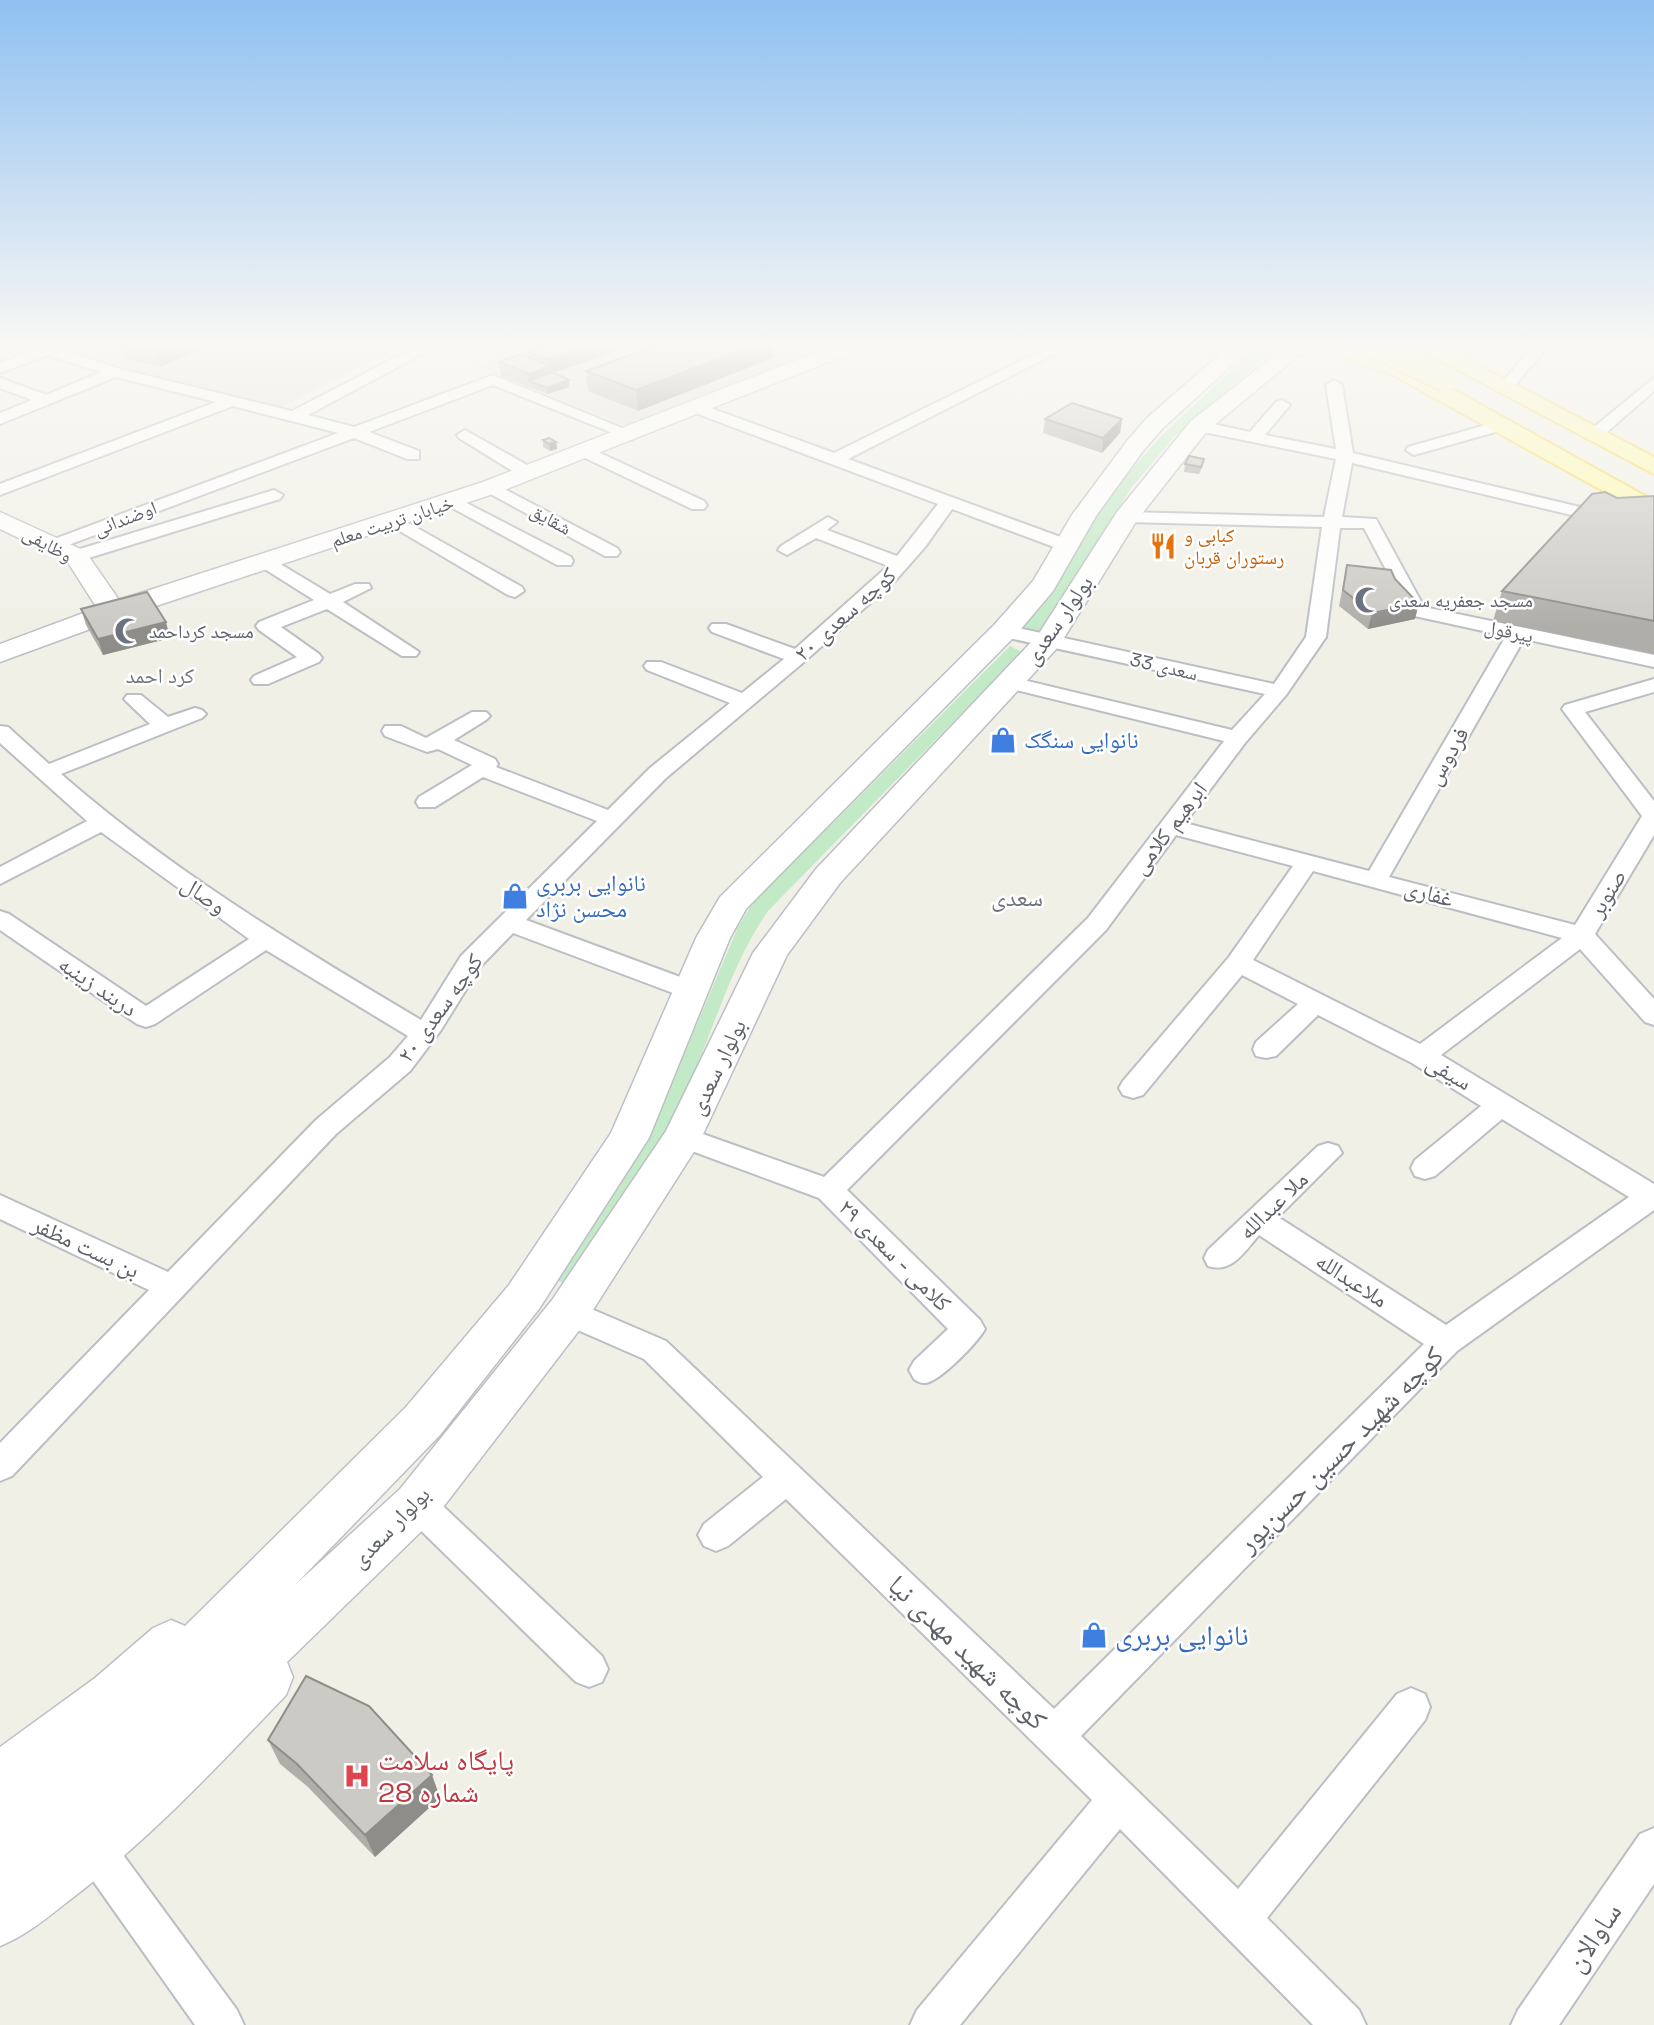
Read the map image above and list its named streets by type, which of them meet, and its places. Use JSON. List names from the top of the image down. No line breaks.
{"streets":{"main road":["خیابان تربیت معلم","وظایفی","بولوار سعدی"],"street":["اوضندانی","شقایق","کوچه سعدی ۲۰","پیرقول","سعدی 33","فردوس","ابرهیم کلامی","غفاری","صنوبر","وصال","دربند زینبه","سیفی","ملا عبدالله","بن بست مظفر","کلامی - سعدی ۲۹","ملاعبدالله","کوچه شهید حسین حسن‌پور","کوچه شهید مهدی نیا","ساوالان"]},"crossings":[["اوضندانی","وظایفی"],["شقایق","خیابان تربیت معلم"],["خیابان تربیت معلم","وظایفی"],["کوچه سعدی ۲۰","وصال"],["کوچه سعدی ۲۰","بن بست مظفر"],["بولوار سعدی","سعدی 33"],["بولوار سعدی","کلامی - سعدی ۲۹"],["بولوار سعدی","کوچه شهید مهدی نیا"],["پیرقول","فردوس"],["پیرقول","ابرهیم کلامی"],["سعدی 33","ابرهیم کلامی"],["فردوس","غفاری"],["ابرهیم کلامی","غفاری"],["ابرهیم کلامی","کلامی - سعدی ۲۹"],["غفاری","صنوبر"],["وصال","دربند زینبه"],["سیفی","کوچه شهید حسین حسن‌پور"],["ملا عبدالله","ملاعبدالله"],["ملاعبدالله","کوچه شهید حسین حسن‌پور"],["کوچه شهید حسین حسن‌پور","کوچه شهید مهدی نیا"]],"districts":["کرد احمد","سعدی"],"places":{"restaurant":["کبابی و رستوران قربان"],"mosque":["مسجد جعفریه سعدی","مسجد کرداحمد"],"shop":["نانوایی سنگک","نانوایی بربری محسن نژاد","نانوایی بربری"],"hospital":["پایگاه سلامت شماره 28"]}}
